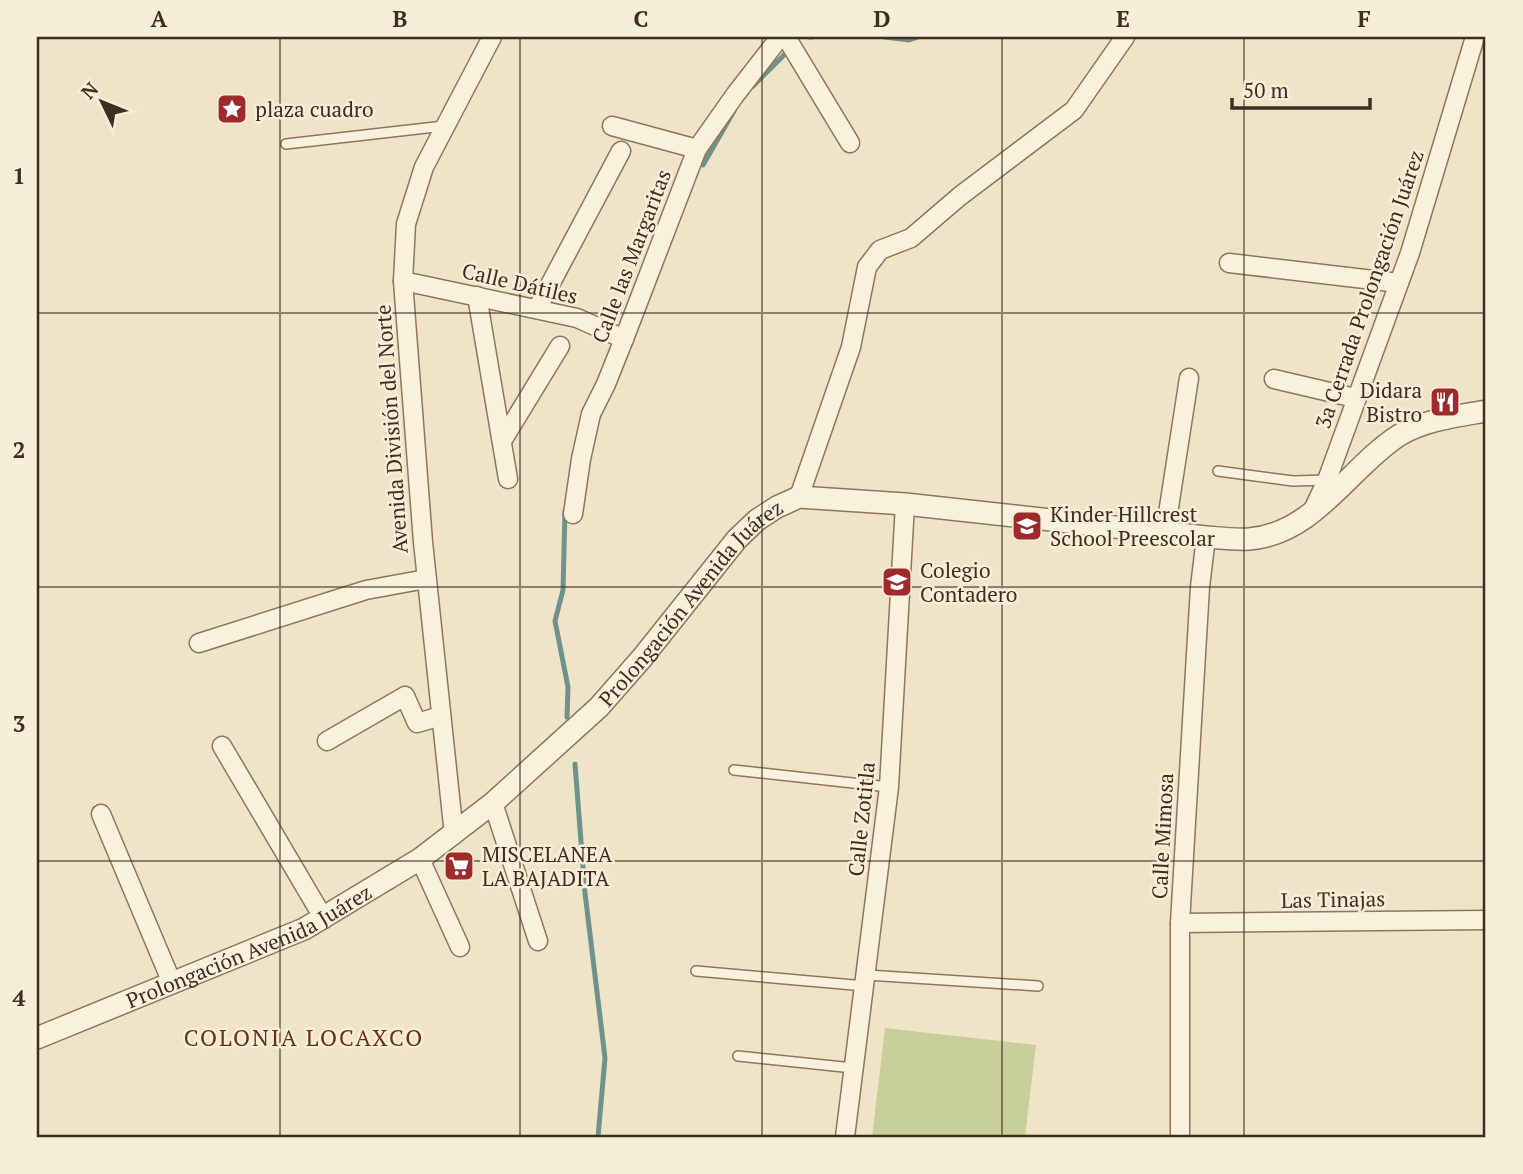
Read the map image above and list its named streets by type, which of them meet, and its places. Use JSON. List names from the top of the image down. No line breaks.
{"streets":{"street":["Calle las Margaritas","Calle Dátiles","3a Cerrada Prolongación Juárez","Avenida División del Norte","Prolongación Avenida Juárez","Calle Zotitla","Calle Mimosa","Las Tinajas"]},"crossings":[["Calle las Margaritas","Calle Dátiles"],["Calle Dátiles","Avenida División del Norte"],["3a Cerrada Prolongación Juárez","Prolongación Avenida Juárez"],["Avenida División del Norte","Prolongación Avenida Juárez"],["Prolongación Avenida Juárez","Calle Zotitla"],["Prolongación Avenida Juárez","Calle Mimosa"],["Calle Mimosa","Las Tinajas"]],"districts":["COLONIA LOCAXCO"],"places":{"place":["plaza cuadro"],"restaurant":["Didara Bistro"],"school or university":["Kinder Hillcrest School Preescolar","Colegio Contadero"],"supermarket":["MISCELANEA LA BAJADITA"]},"scale_bar":"50 m","north":"top left","grid":{"columns":["A","B","C","D","E","F"],"rows":["1","2","3","4"]}}
